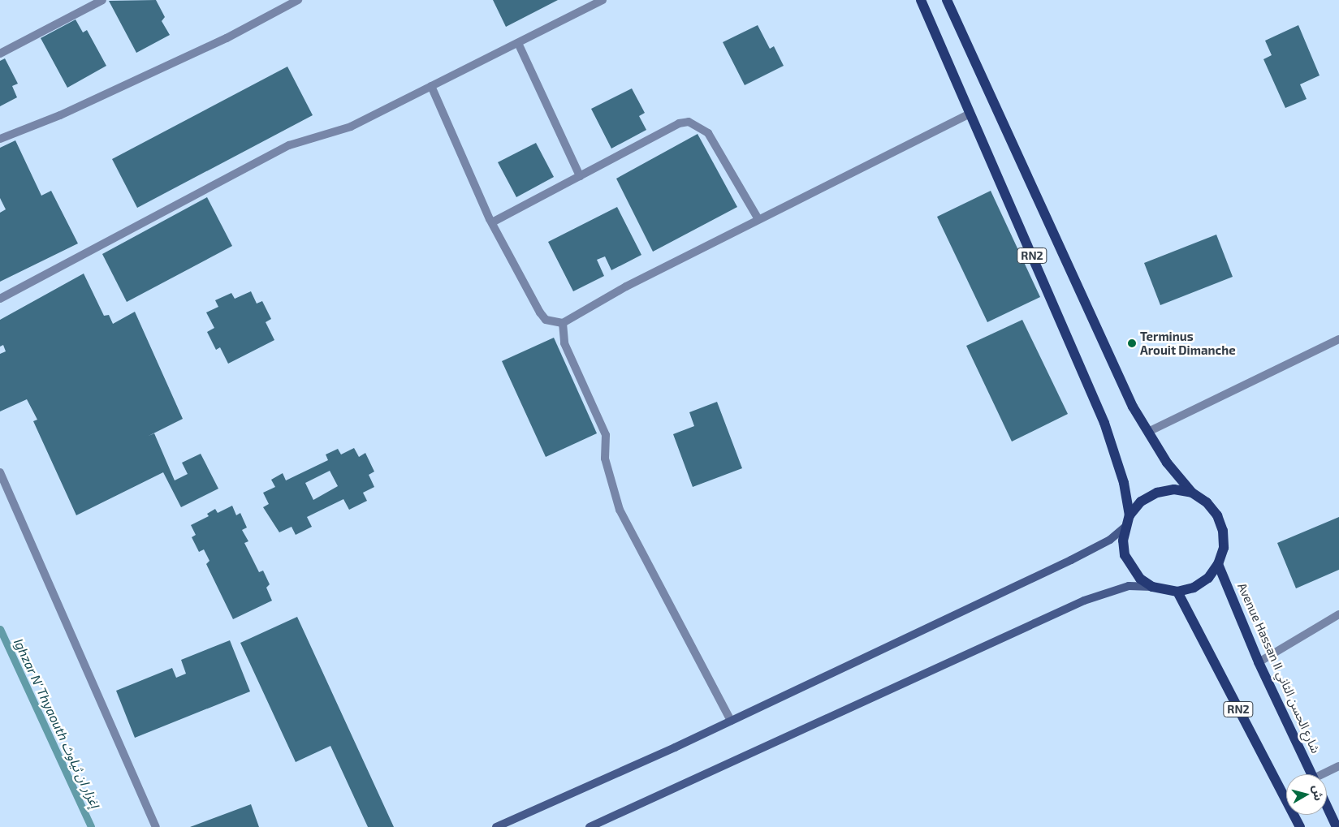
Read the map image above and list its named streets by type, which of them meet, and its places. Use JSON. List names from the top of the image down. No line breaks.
{"streets":{"main road":["RN2","Avenue Hassan II شارع الحسن الثاني"]},"crossings":[["RN2","Avenue Hassan II شارع الحسن الثاني"]],"water":["Ighzar N' Thyaouth إغزار ان ثياوث"],"places":["Terminus Arouit Dimanche"],"north":"right"}
